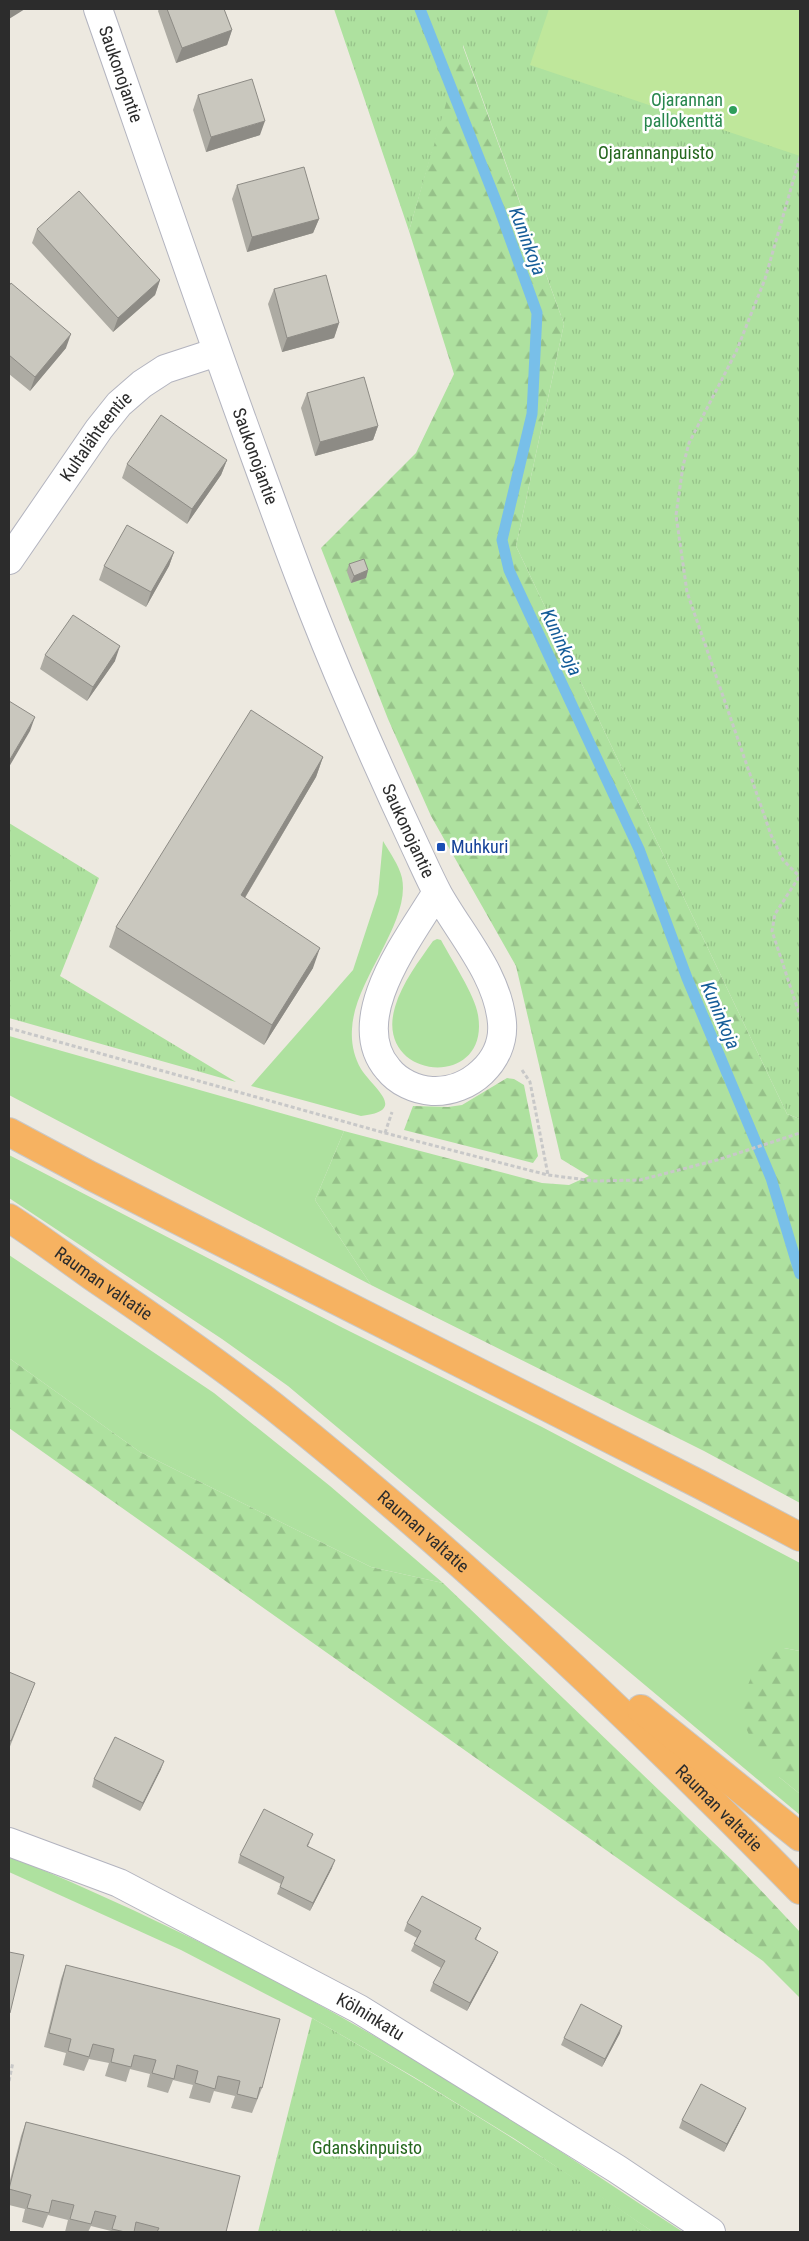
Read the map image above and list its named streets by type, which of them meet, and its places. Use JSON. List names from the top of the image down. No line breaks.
{"streets":{"highway":["Rauman valtatie"],"street":["Saukonojantie","Kultalähteentie","Kölninkatu"]},"crossings":[["Saukonojantie","Kultalähteentie"]],"water":["Kuninkoja"],"parks":["Ojarannanpuisto","Gdanskinpuisto"],"places":{"other":["Ojarannan pallokenttä"],"transit":["Muhkuri"]}}
